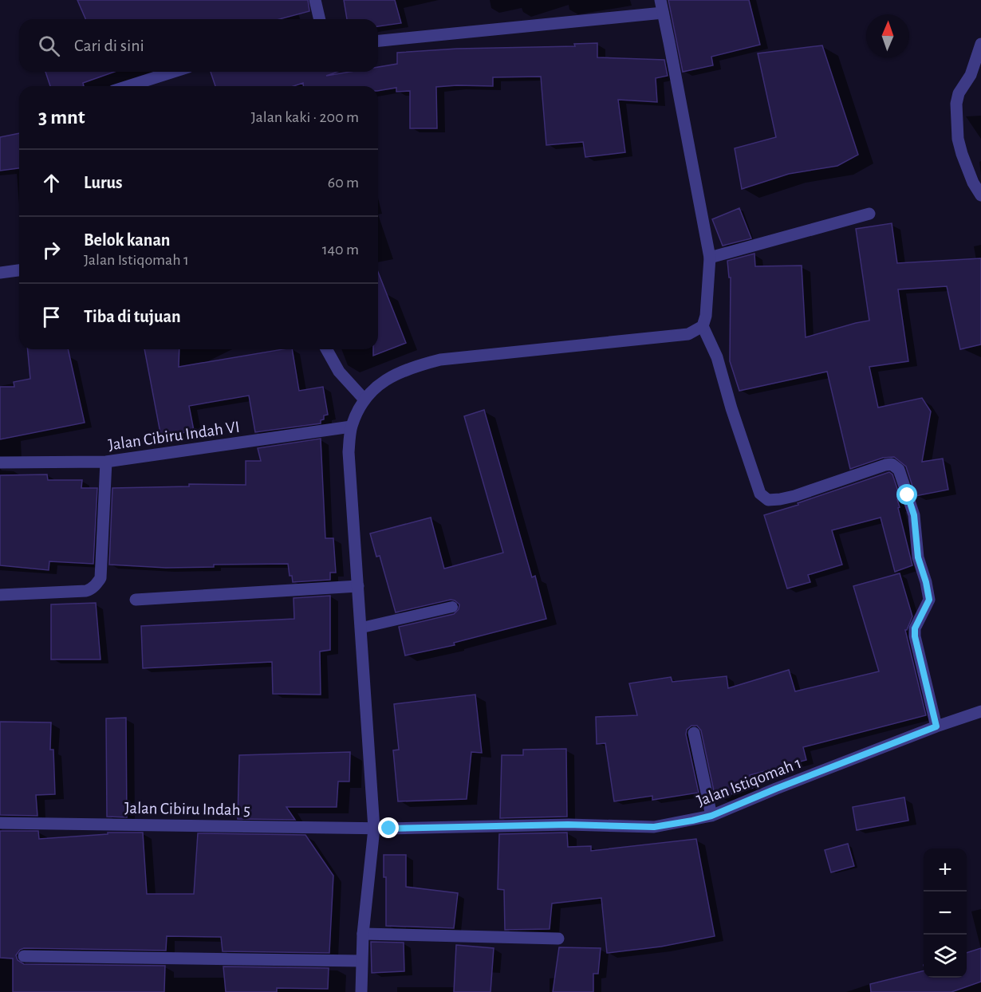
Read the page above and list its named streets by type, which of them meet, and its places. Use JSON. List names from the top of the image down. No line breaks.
{"streets":{"street":["Jalan Cibiru Indah VI","Jalan Istiqomah 1","Jalan Cibiru Indah 5"]},"crossings":[["Jalan Istiqomah 1","Jalan Cibiru Indah 5"]],"north":"top","page":{"search":"Cari di sini","heading":["3 mnt","Jalan kaki · 200 m"],"list":[["Lurus","60 m"],["Belok kanan","Jalan Istiqomah 1","140 m"],"Tiba di tujuan"],"map_buttons":["+","−"]}}
